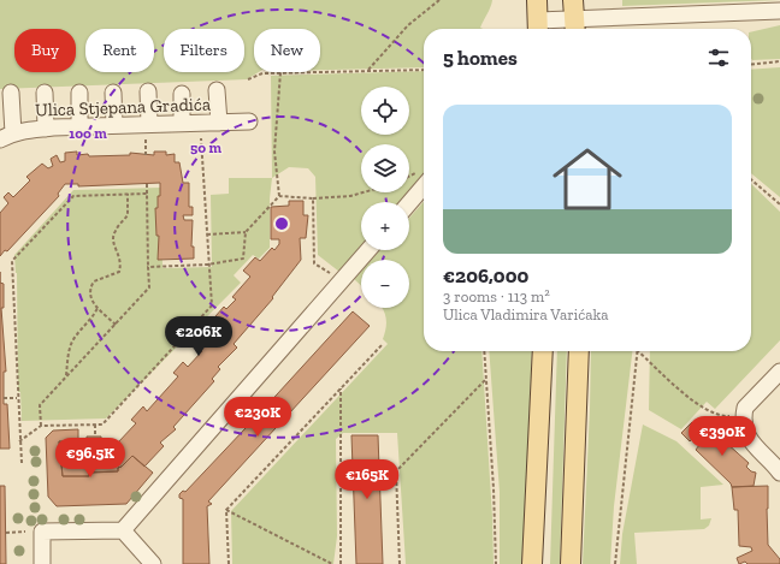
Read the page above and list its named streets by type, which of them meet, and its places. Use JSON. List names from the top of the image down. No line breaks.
{"streets":{"street":["Ulica Stjepana Gradića"]},"page":{"chip":["Buy","Rent","Filters","New"],"heading":"5 homes","map_buttons":["+","−"],"list":[{"name":"€206,000","note":"3 rooms · 113 m² · Ulica Vladimira Varićaka"}],"price":["€206K","€230K","€390K","€96.5K","€165K"]},"rings":["100 m","50 m"]}
